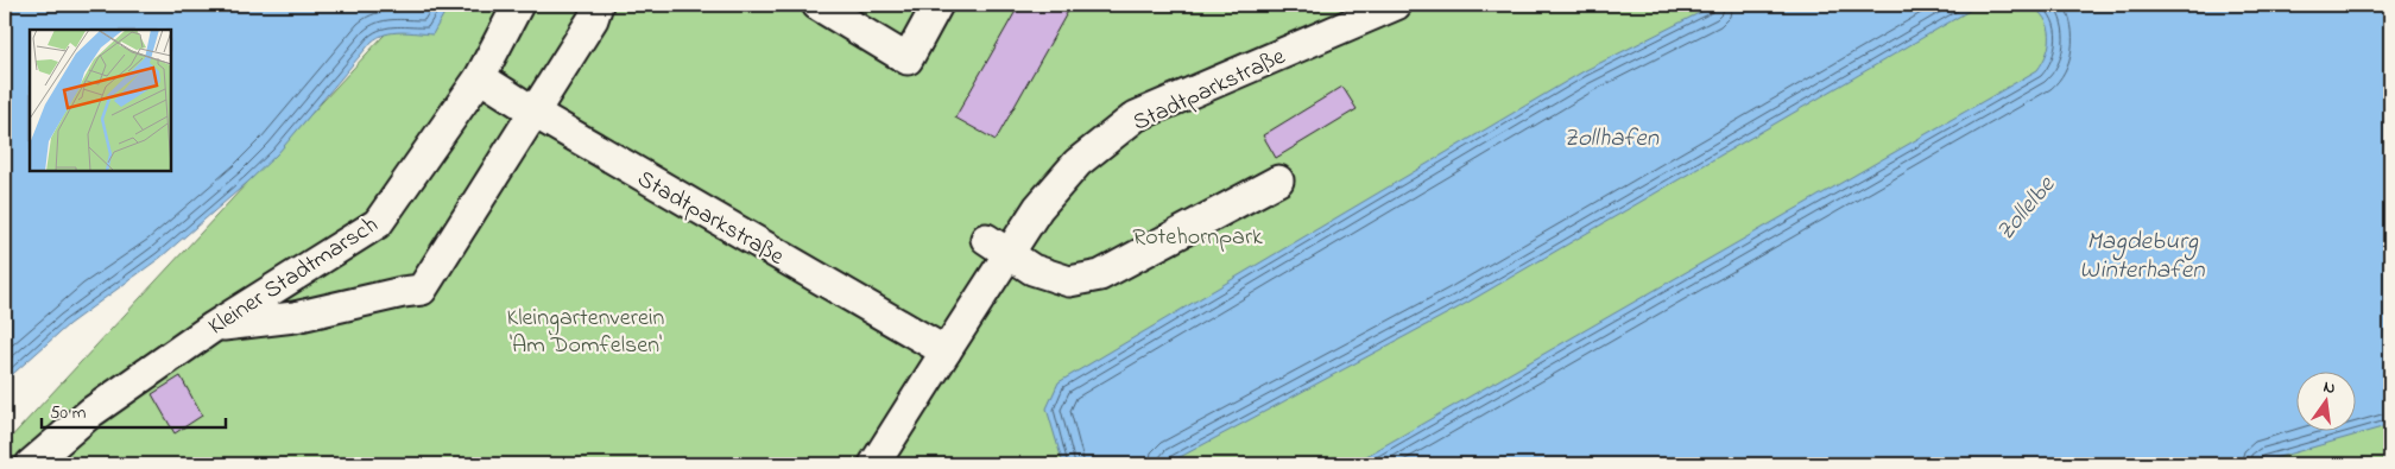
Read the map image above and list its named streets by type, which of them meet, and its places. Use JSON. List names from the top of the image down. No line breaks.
{"streets":{"street":["Stadtparkstraße","Kleiner Stadtmarsch"]},"crossings":[["Stadtparkstraße","Kleiner Stadtmarsch"]],"water":["Zollhafen","Zollelbe","Magdeburg Winterhafen"],"parks":["Rotehornpark","Kleingartenverein 'Am Domfelsen'"],"scale_bar":"50 m","north":"top"}
